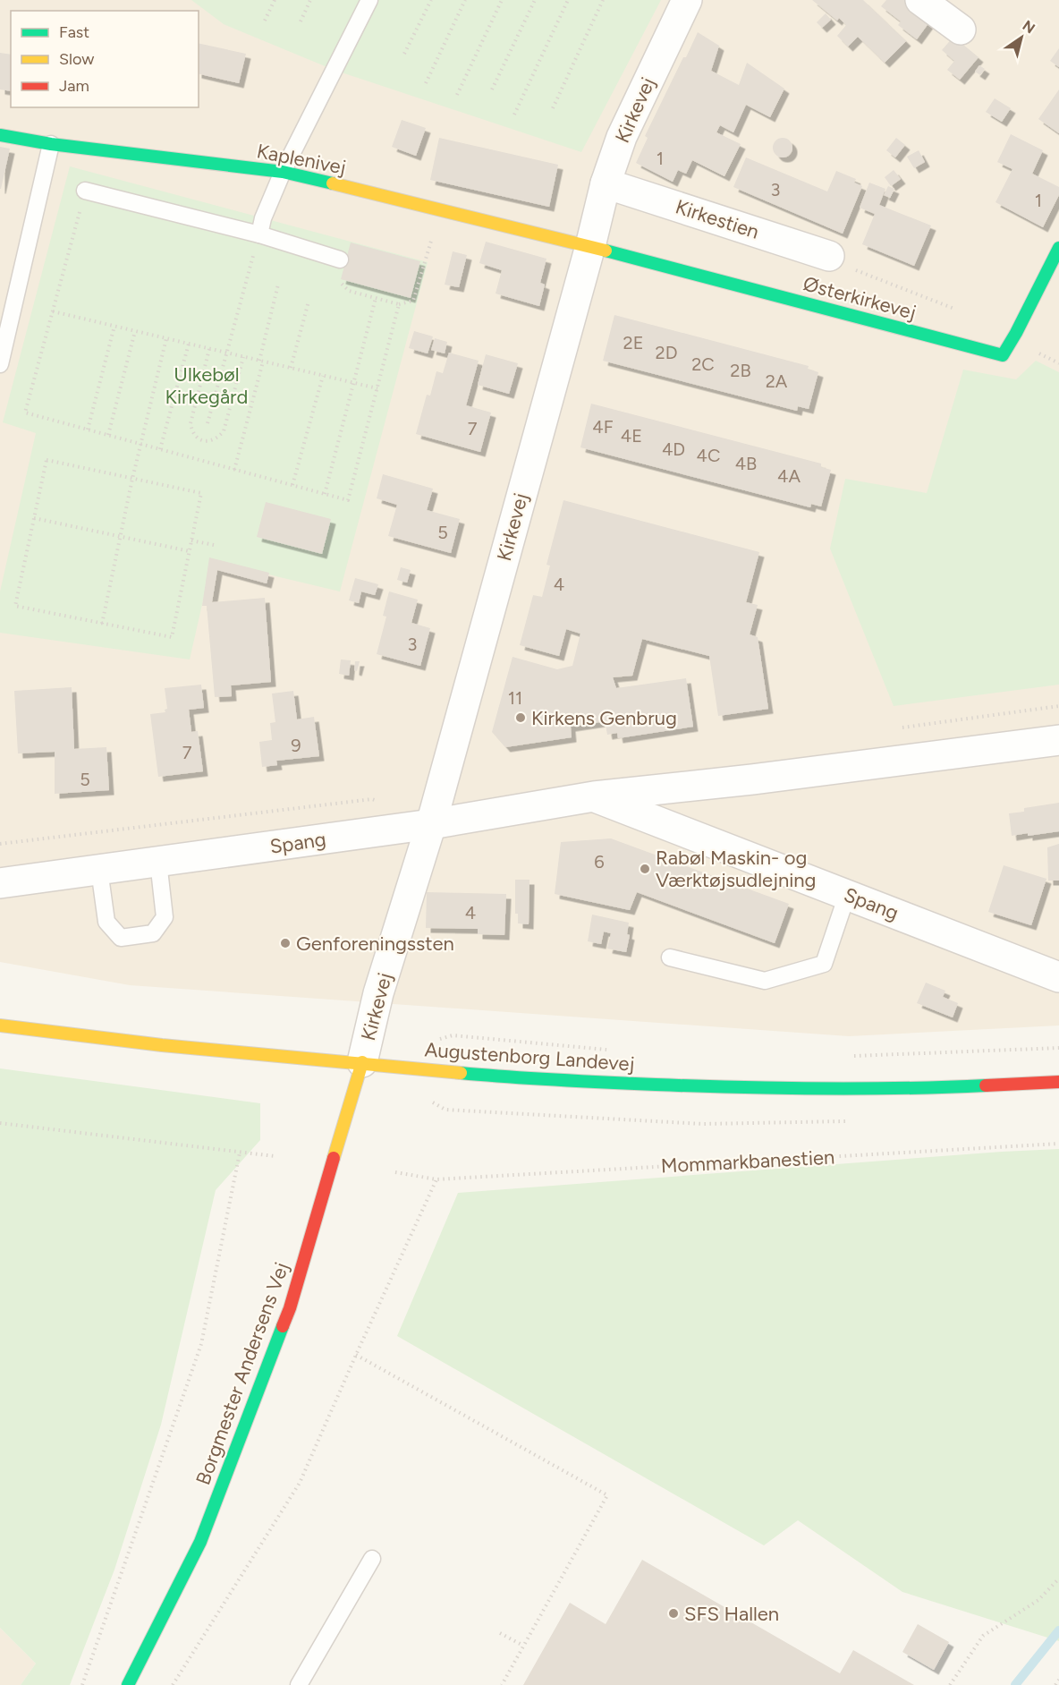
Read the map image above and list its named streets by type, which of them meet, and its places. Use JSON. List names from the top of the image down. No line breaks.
{"streets":{"street":["Kirkevej","Kaplenivej","Kirkestien","Østerkirkevej","Spang","Augustenborg Landevej","Borgmester Andersens Vej"],"path":["Mommarkbanestien"]},"crossings":[["Kirkevej","Kaplenivej"],["Kirkevej","Kirkestien"],["Kirkevej","Østerkirkevej"],["Kirkevej","Spang"],["Kirkevej","Augustenborg Landevej"],["Kirkevej","Borgmester Andersens Vej"],["Kaplenivej","Østerkirkevej"],["Augustenborg Landevej","Borgmester Andersens Vej"]],"parks":["Ulkebøl Kirkegård"],"places":["Kirkens Genbrug","Rabøl Maskin- og Værktøjsudlejning","Genforeningssten","SFS Hallen"],"house_numbers":["1","3","1","2E","2D","2C","2B","2A","4F","7","4E","4D","4C","4B","4A","5","4","3","11","9","7","5","6","4"],"legend":["Fast","Slow","Jam"],"north":"top right"}
